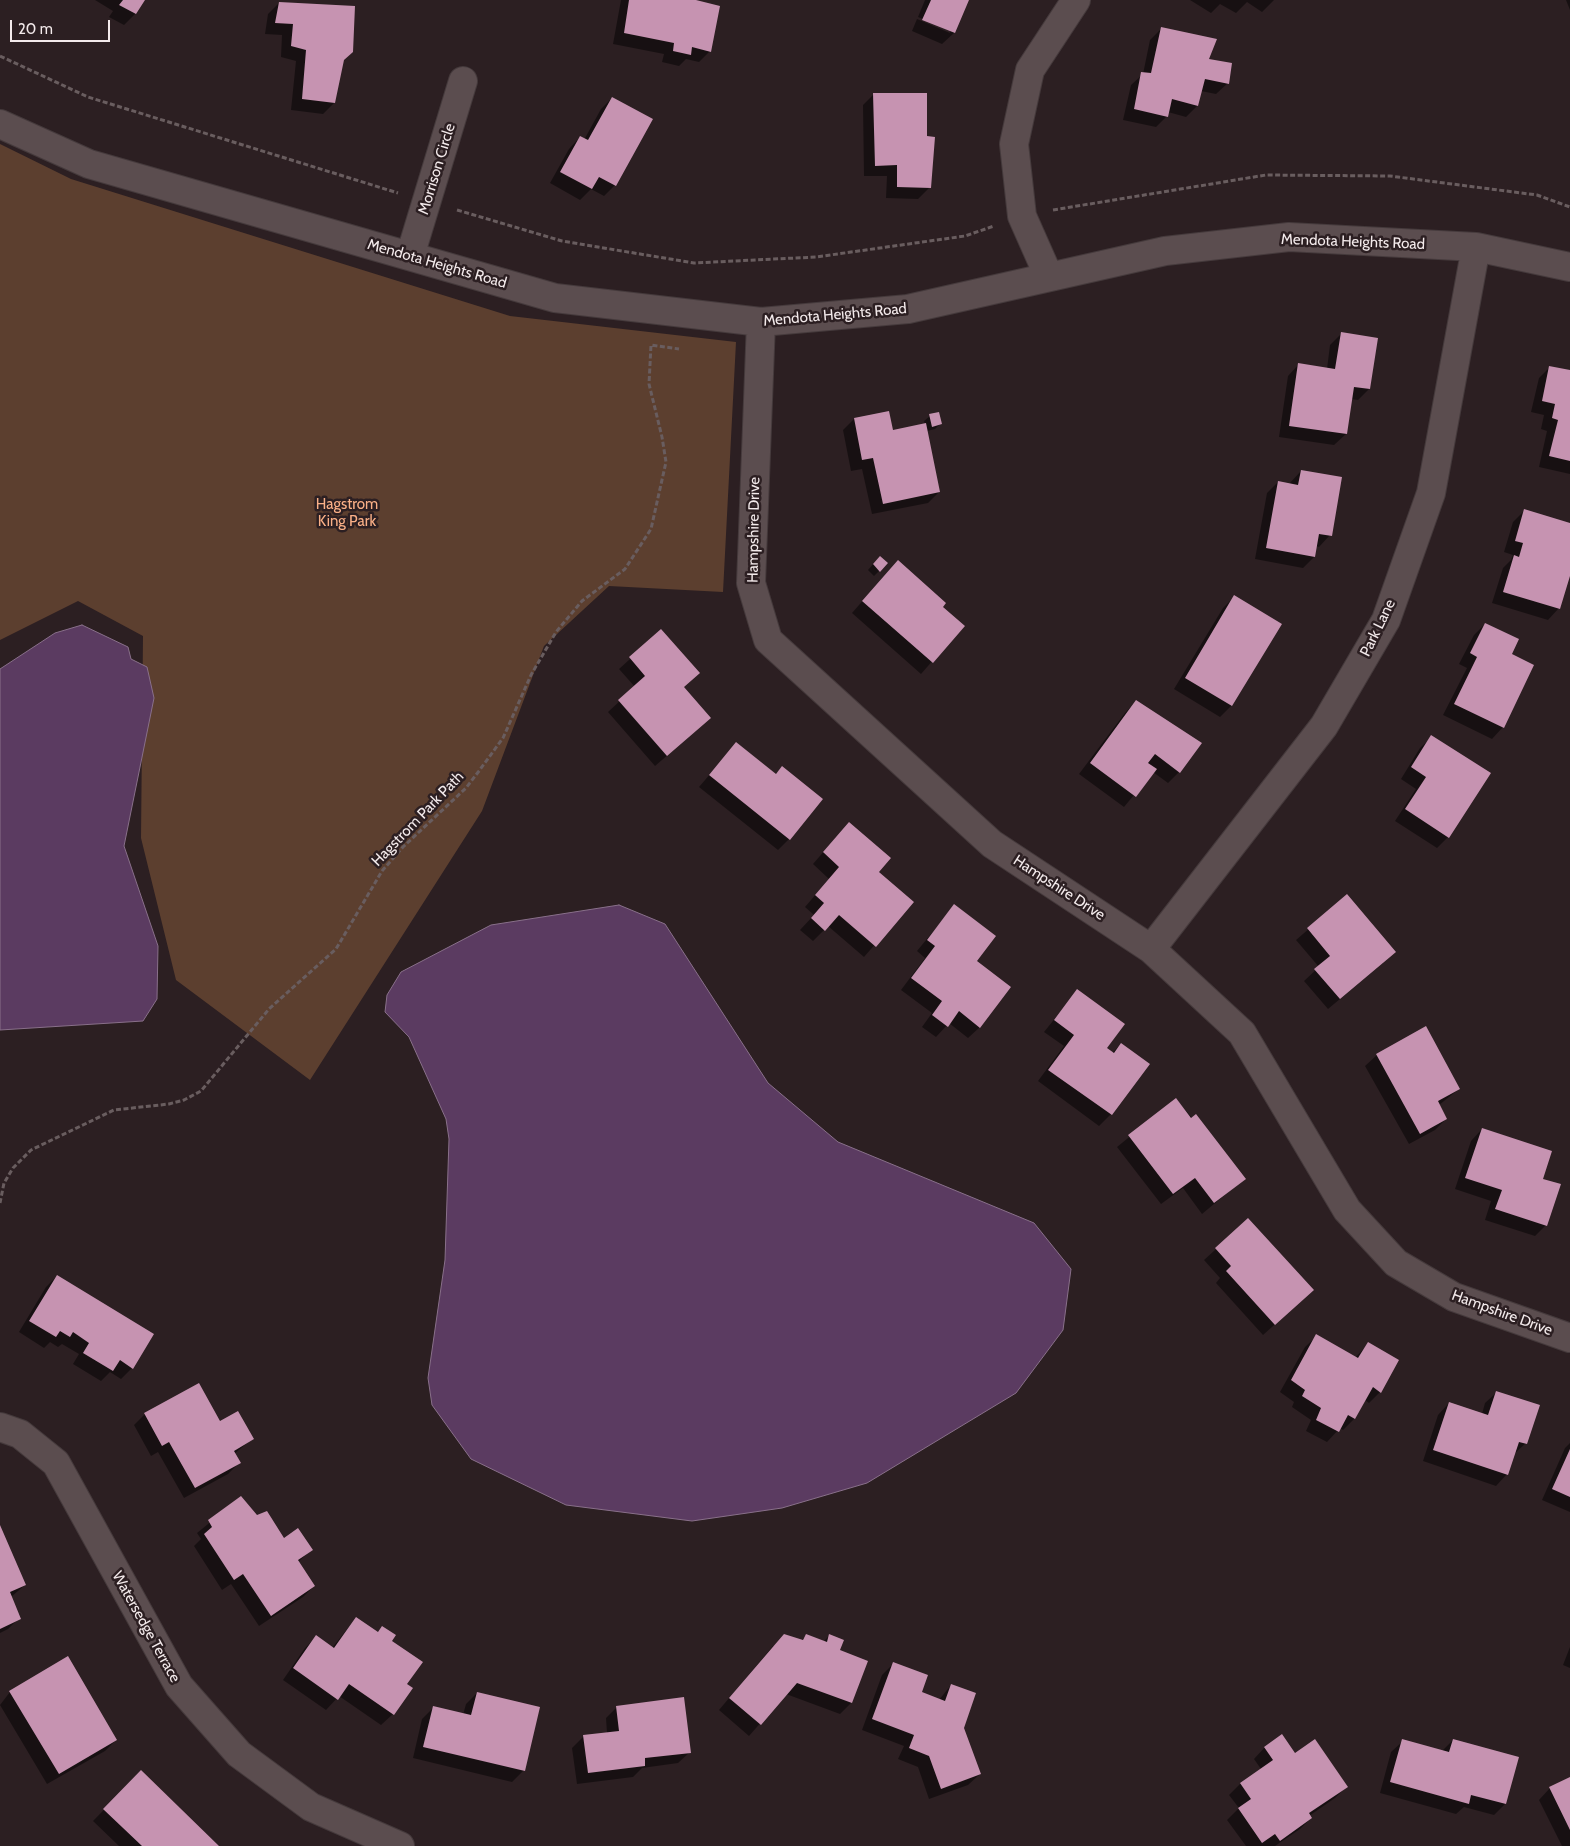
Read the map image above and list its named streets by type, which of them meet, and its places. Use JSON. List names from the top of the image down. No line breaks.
{"streets":{"street":["Morrison Circle","Mendota Heights Road","Hampshire Drive","Park Lane","Watersedge Terrace"],"path":["Hagstrom Park Path"]},"crossings":[["Morrison Circle","Mendota Heights Road"],["Mendota Heights Road","Hampshire Drive"],["Mendota Heights Road","Park Lane"],["Hampshire Drive","Park Lane"]],"parks":["Hagstrom King Park"],"scale_bar":"20 m"}
